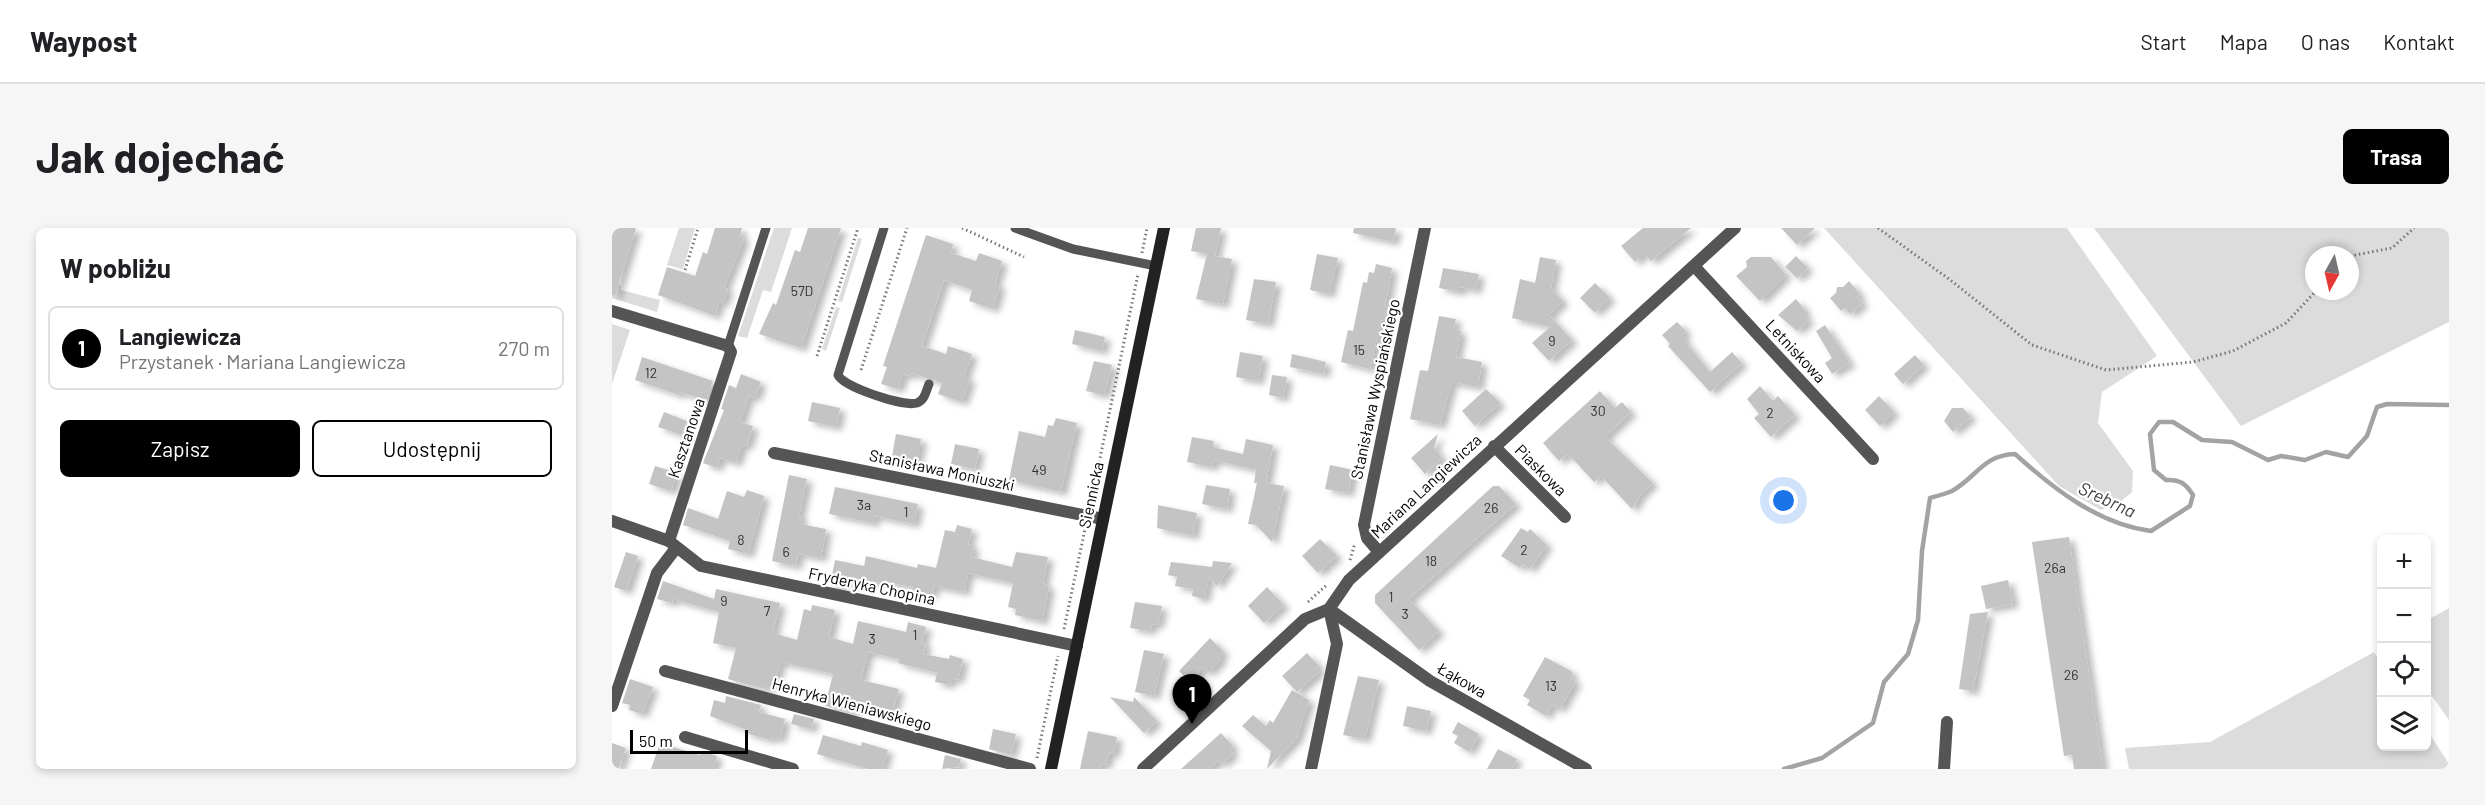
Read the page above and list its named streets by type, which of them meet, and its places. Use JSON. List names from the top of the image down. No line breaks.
{"streets":{"main road":["Siennicka"],"street":["Letniskowa","Stanisława Wyspiańskiego","Kasztanowa","Stanisława Moniuszki","Piaskowa","Mariana Langiewicza","Fryderyka Chopina","Łąkowa","Henryka Wieniawskiego"]},"crossings":[["Letniskowa","Mariana Langiewicza"],["Stanisława Wyspiańskiego","Mariana Langiewicza"],["Kasztanowa","Fryderyka Chopina"],["Stanisława Moniuszki","Siennicka"],["Piaskowa","Mariana Langiewicza"],["Mariana Langiewicza","Łąkowa"],["Siennicka","Fryderyka Chopina"]],"water":["Srebrna"],"house_numbers":["57D","9","15","12","30","2","49","3a","26","1","8","2","6","18","26a","1","9","7","3","1","3","26","13"],"scale_bar":"50 m","north":"bottom","page":{"header":"Waypost","nav":["Start","Mapa","O nas","Kontakt"],"buttons":["Trasa",["Zapisz","Udostępnij"]],"title":"Jak dojechać","heading":"W pobliżu","list":[{"mark":"1","name":"Langiewicza","note":"Przystanek · Mariana Langiewicza","value":"270 m"}],"map_buttons":["+","−"],"pins":"1","scale":"50 m"}}
